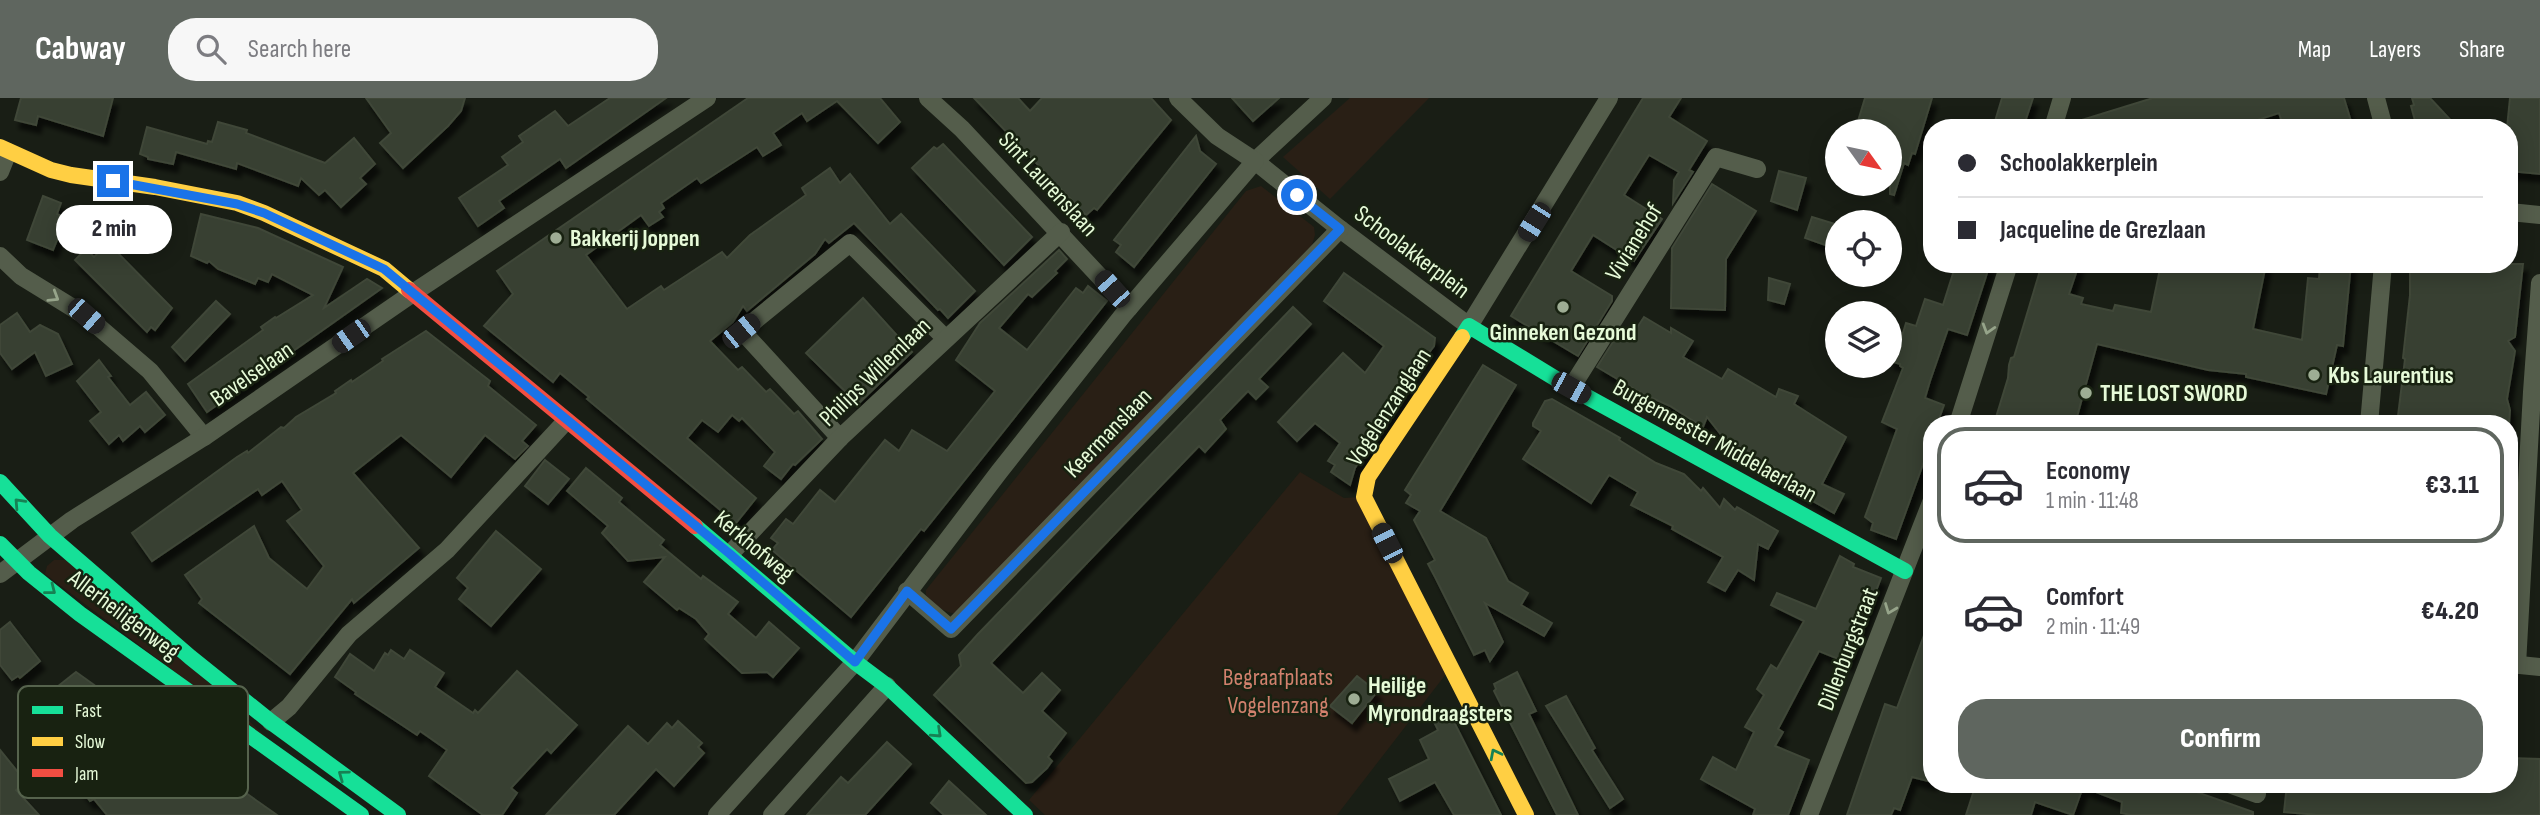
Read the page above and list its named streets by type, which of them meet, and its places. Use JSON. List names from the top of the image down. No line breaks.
{"streets":{"street":["Sint Laurenslaan","Vivianehof","Schoolakkerplein","Philips Willemlaan","Bavelselaan","Vogelenzanglaan","Keermanslaan","Burgemeester Middelaerlaan","Kerkhofweg","Allerheiligenweg","Dillenburgstraat"]},"crossings":[["Sint Laurenslaan","Philips Willemlaan"],["Vivianehof","Burgemeester Middelaerlaan"],["Schoolakkerplein","Vogelenzanglaan"],["Schoolakkerplein","Keermanslaan"],["Schoolakkerplein","Burgemeester Middelaerlaan"],["Philips Willemlaan","Kerkhofweg"],["Bavelselaan","Kerkhofweg"],["Bavelselaan","Allerheiligenweg"],["Vogelenzanglaan","Burgemeester Middelaerlaan"],["Burgemeester Middelaerlaan","Dillenburgstraat"]],"one_way":["Vogelenzanglaan","Dillenburgstraat"],"parks":["Begraafplaats Vogelenzang"],"places":["Bakkerij Joppen","Ginneken Gezond","Kbs Laurentius","THE LOST SWORD","Heilige Myrondraagsters"],"legend":["Fast","Slow","Jam"],"north":"bottom right","page":{"header":"Cabway","search":"Search here","nav":["Map","Layers","Share"],"banner":["Schoolakkerplein","Jacqueline de Grezlaan"],"bubble":"2 min","list":[{"name":"Economy","note":"1 min · 11:48","value":"€3.11"},{"name":"Comfort","note":"2 min · 11:49","value":"€4.20"}],"buttons":"Confirm"}}
